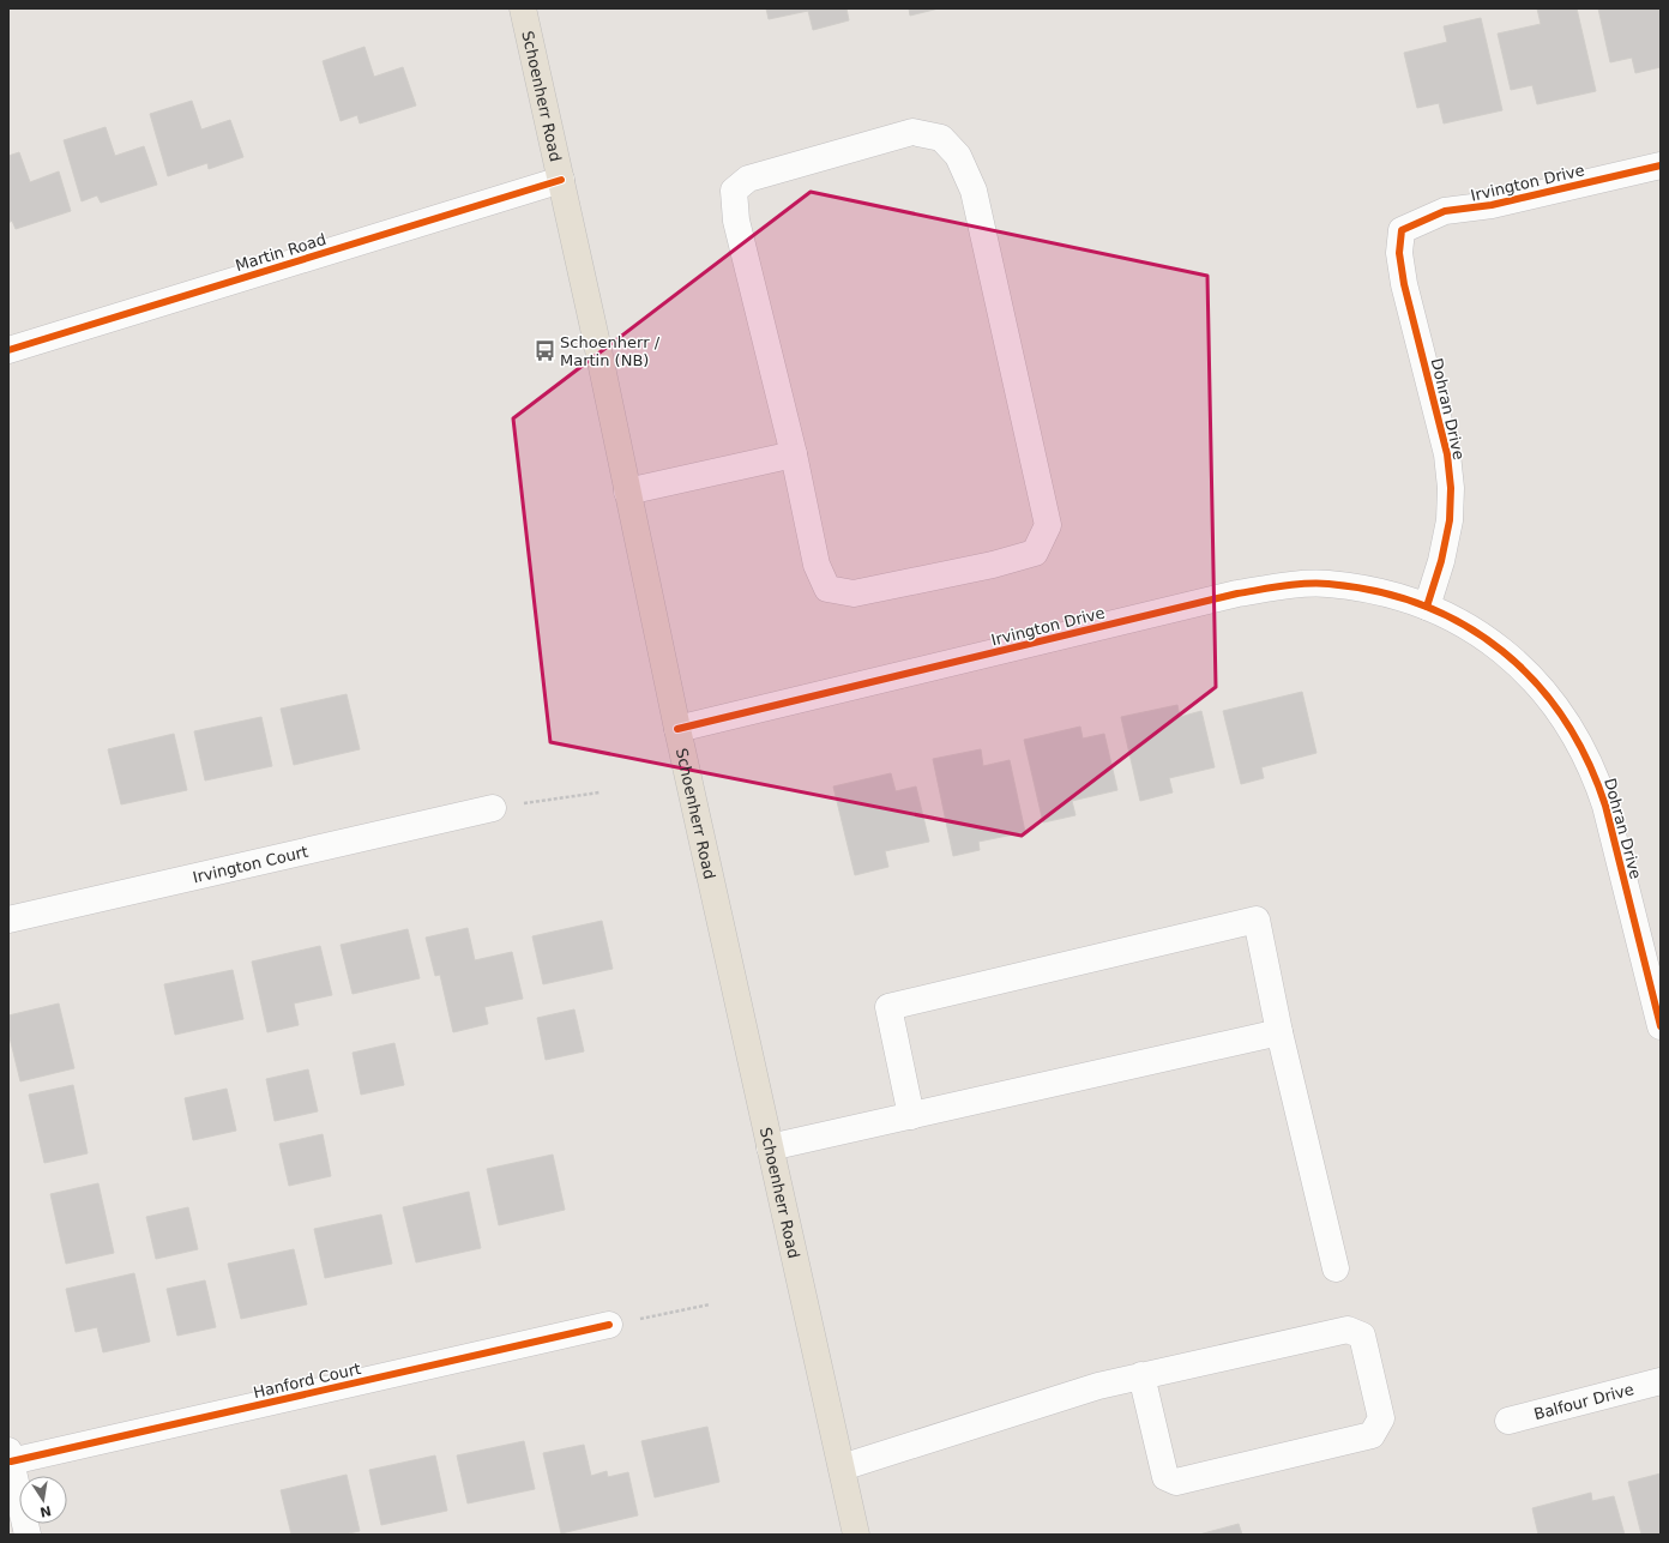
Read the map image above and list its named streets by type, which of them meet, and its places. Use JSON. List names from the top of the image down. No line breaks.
{"streets":{"main road":["Schoenherr Road"],"street":["Irvington Drive","Martin Road","Dohran Drive","Irvington Court","Hanford Court","Balfour Drive"]},"crossings":[["Schoenherr Road","Irvington Drive"],["Schoenherr Road","Martin Road"],["Irvington Drive","Dohran Drive"]],"places":{"bus stop":["Schoenherr / Martin (NB)"]},"north":"bottom"}
